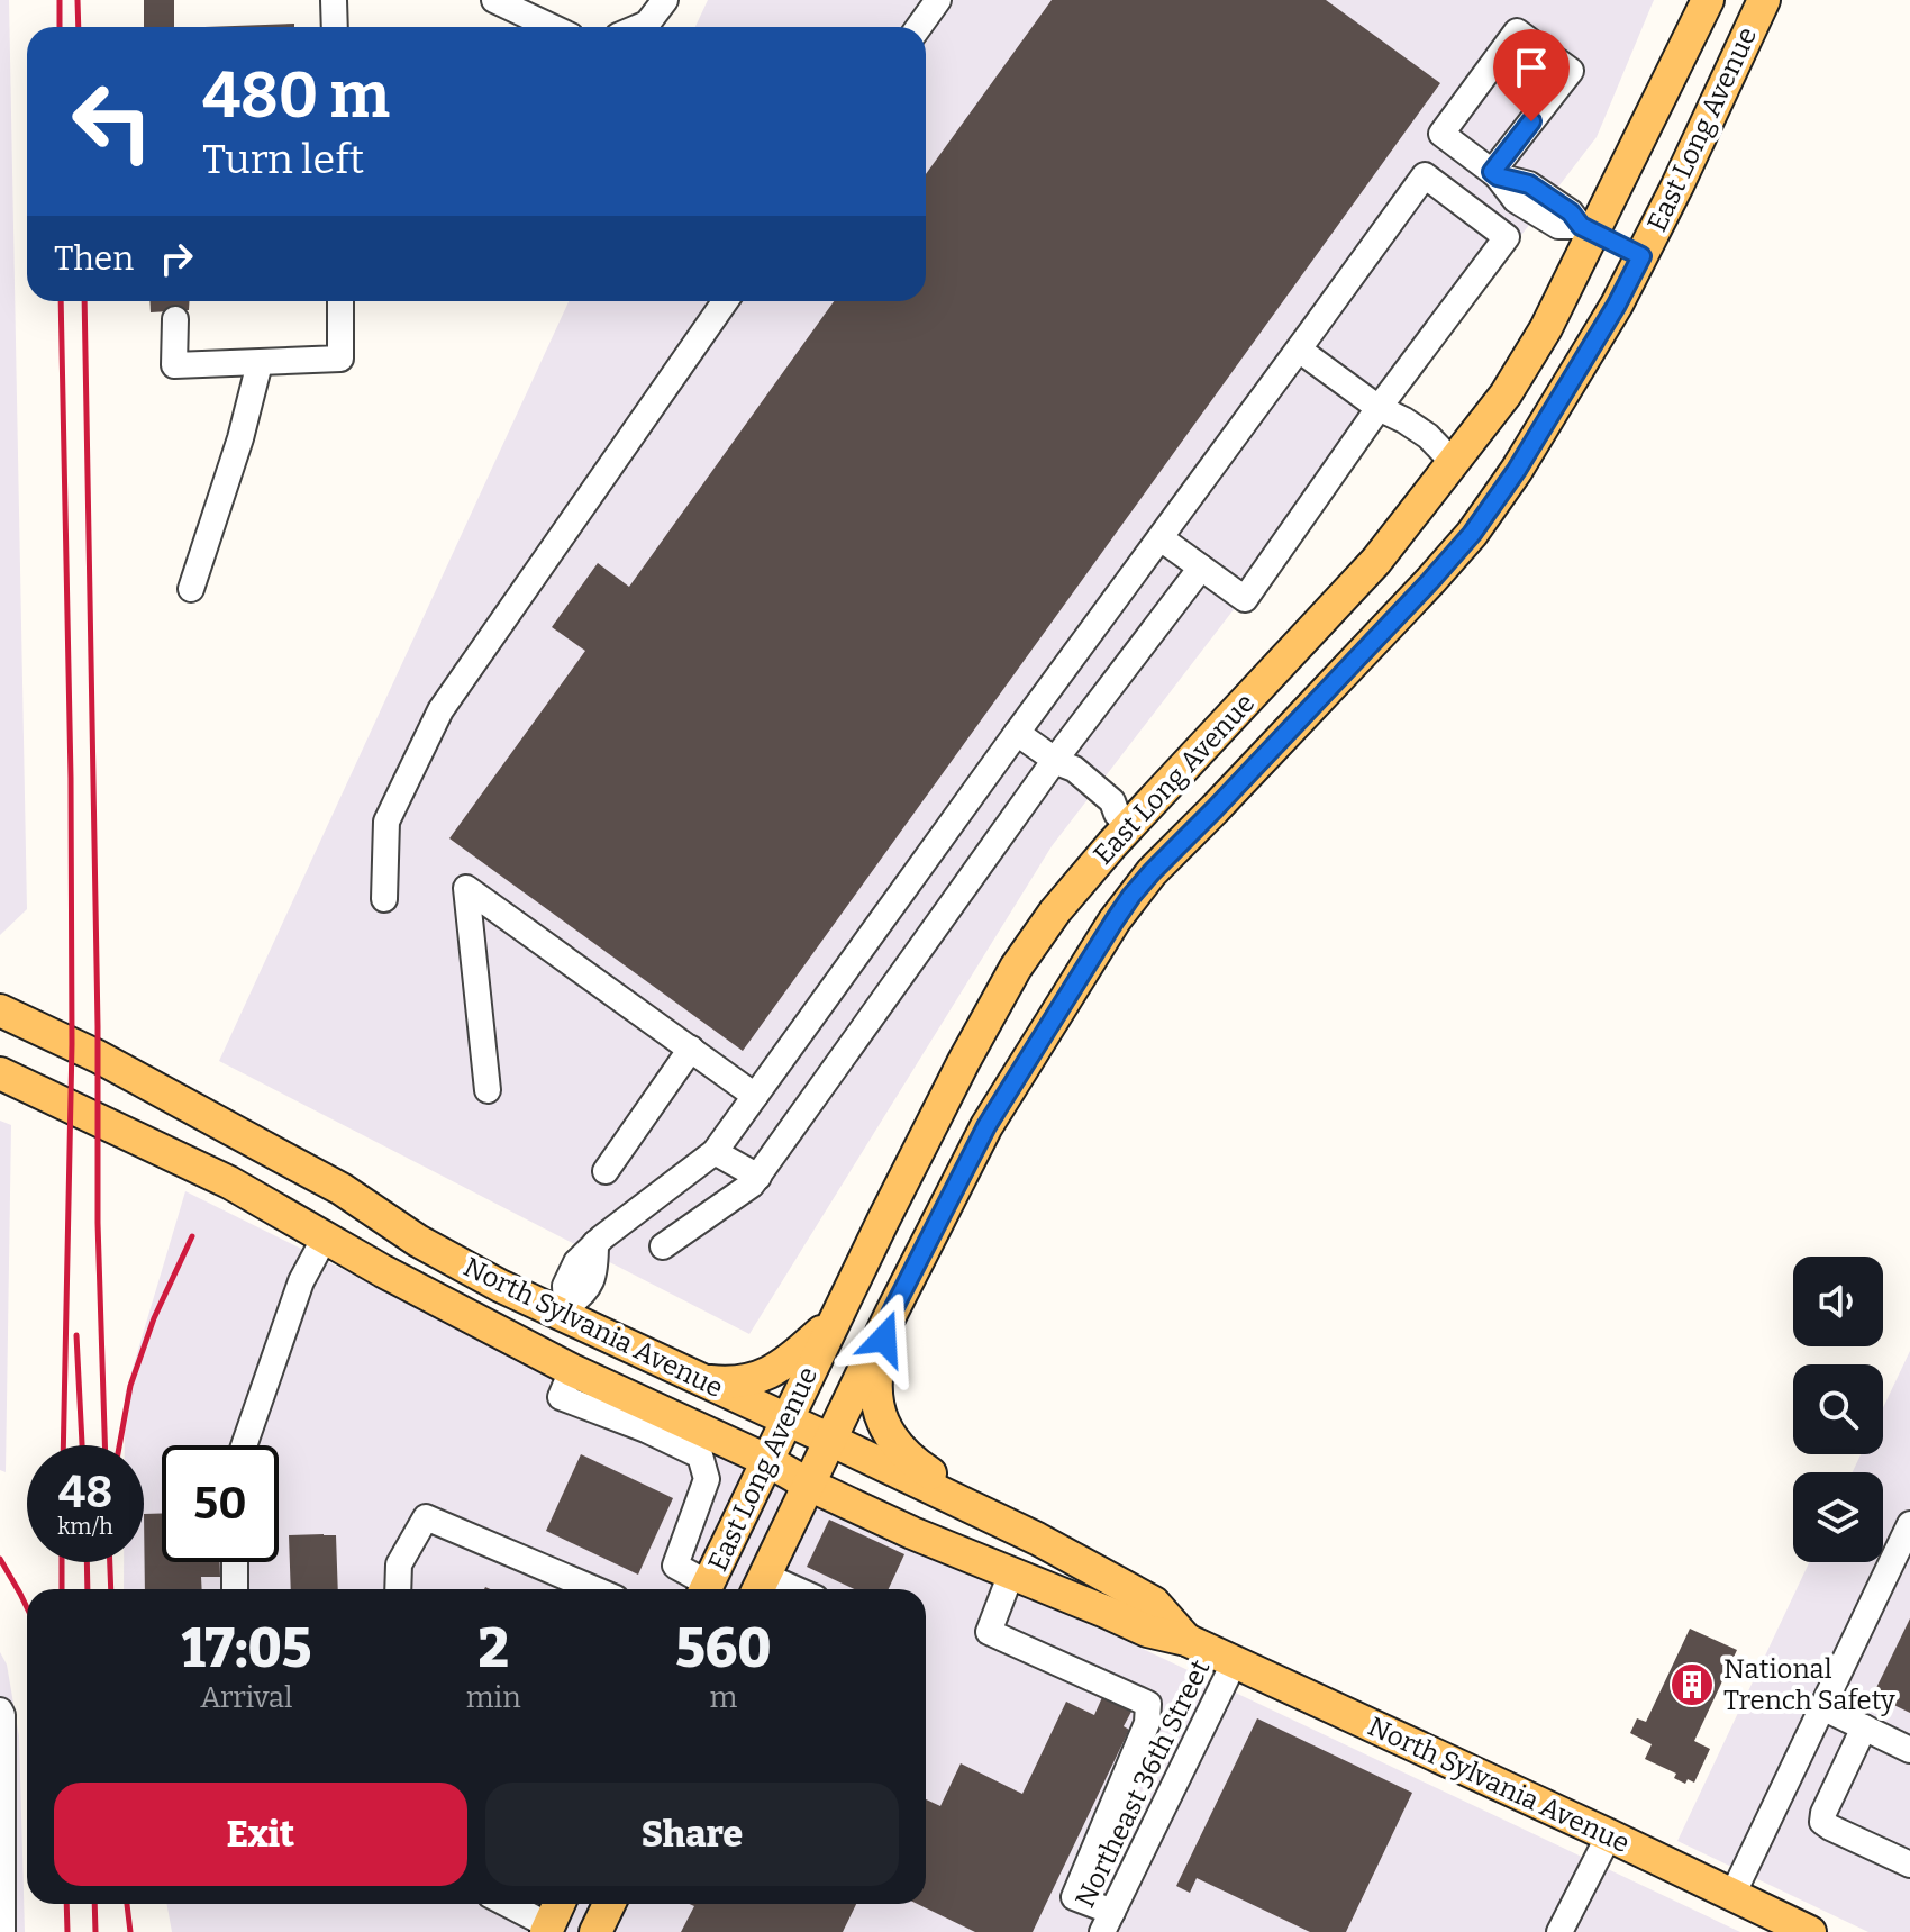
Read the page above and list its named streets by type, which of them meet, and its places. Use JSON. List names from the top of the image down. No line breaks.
{"streets":{"main road":["East Long Avenue","North Sylvania Avenue"],"street":["Northeast 36th Street"]},"crossings":[["East Long Avenue","North Sylvania Avenue"],["North Sylvania Avenue","Northeast 36th Street"]],"places":{"building":["National Trench Safety"]},"page":{"turn":["480 m","Turn left"],"then":"Then","speed":"48 km/h","limit":"50","eta":["17:05","Arrival","2","min","560","m"],"buttons":["Exit","Share"]}}
